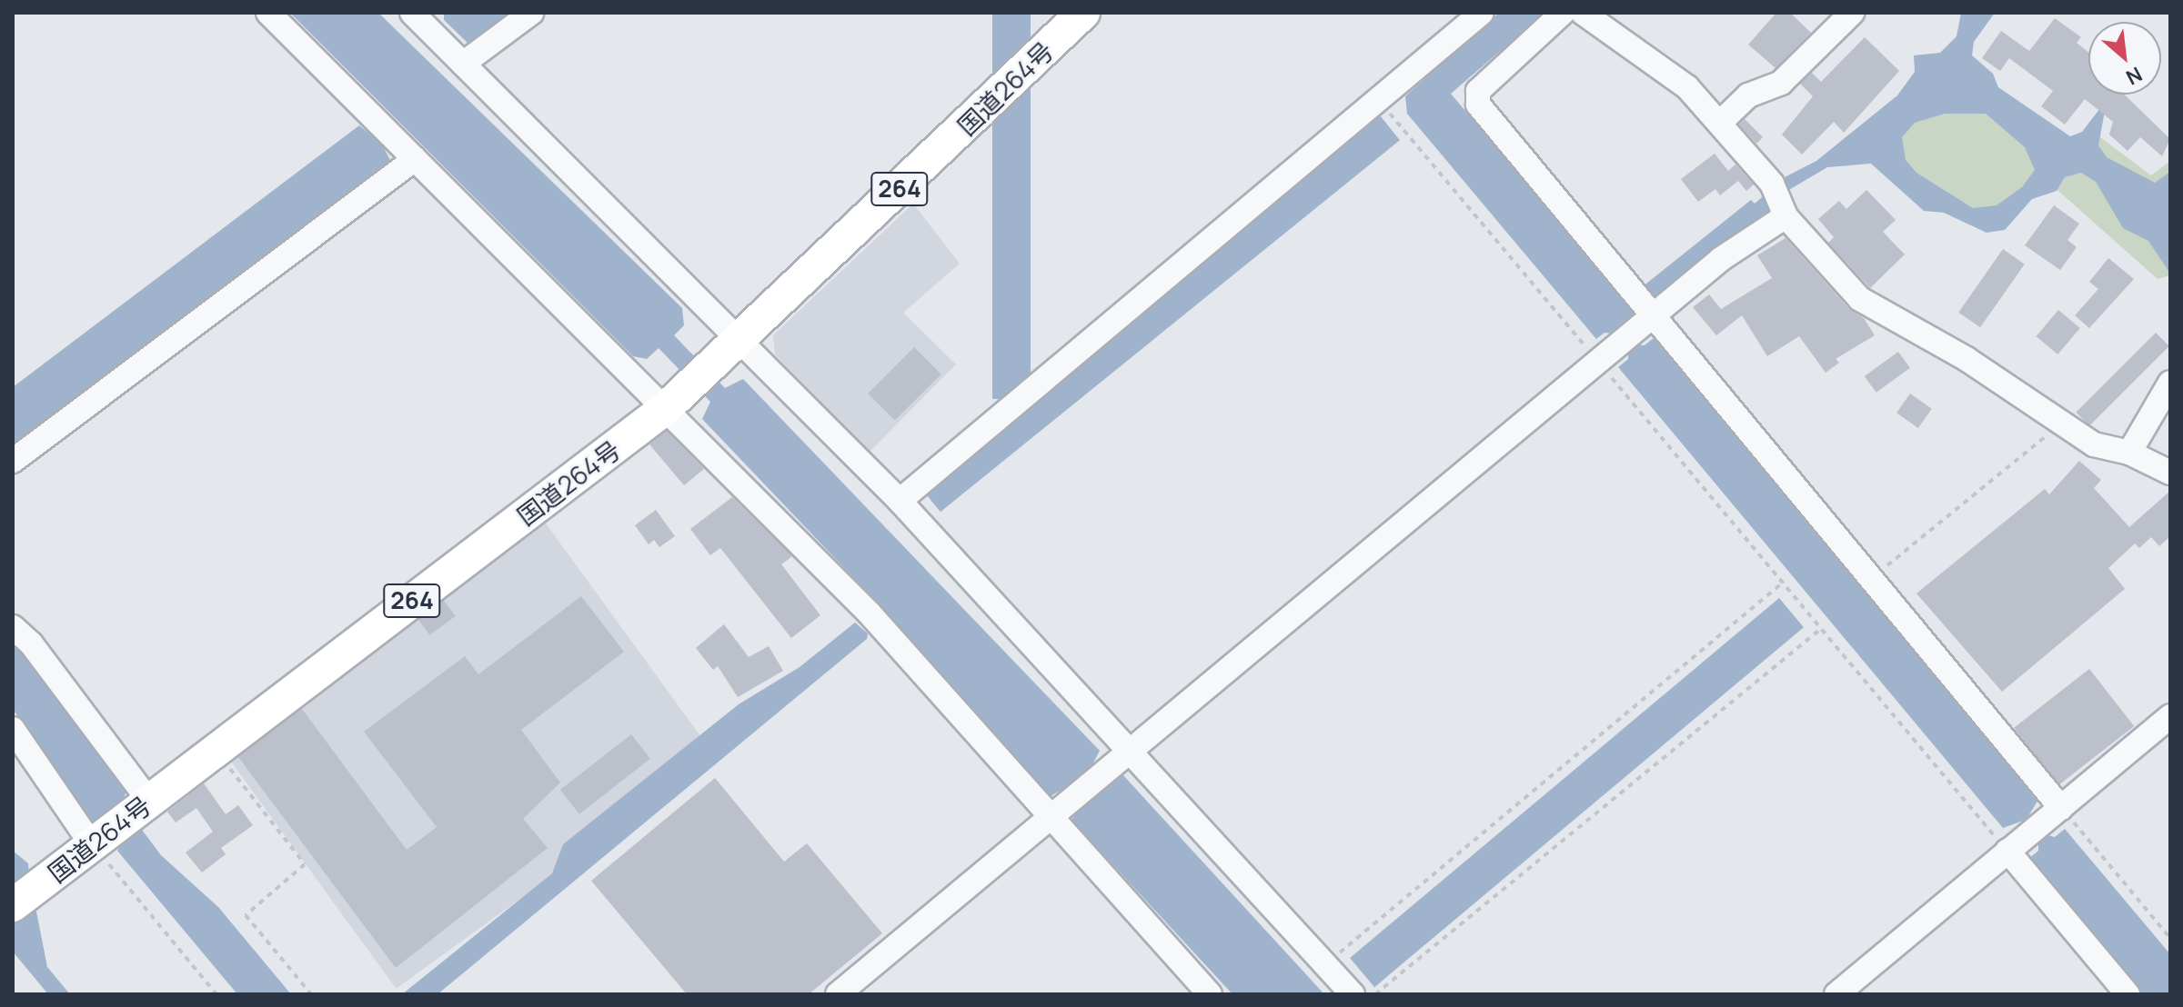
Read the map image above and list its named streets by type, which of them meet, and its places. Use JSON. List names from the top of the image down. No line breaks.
{"streets":{"highway":["国道264号","264"]},"north":"bottom right"}
